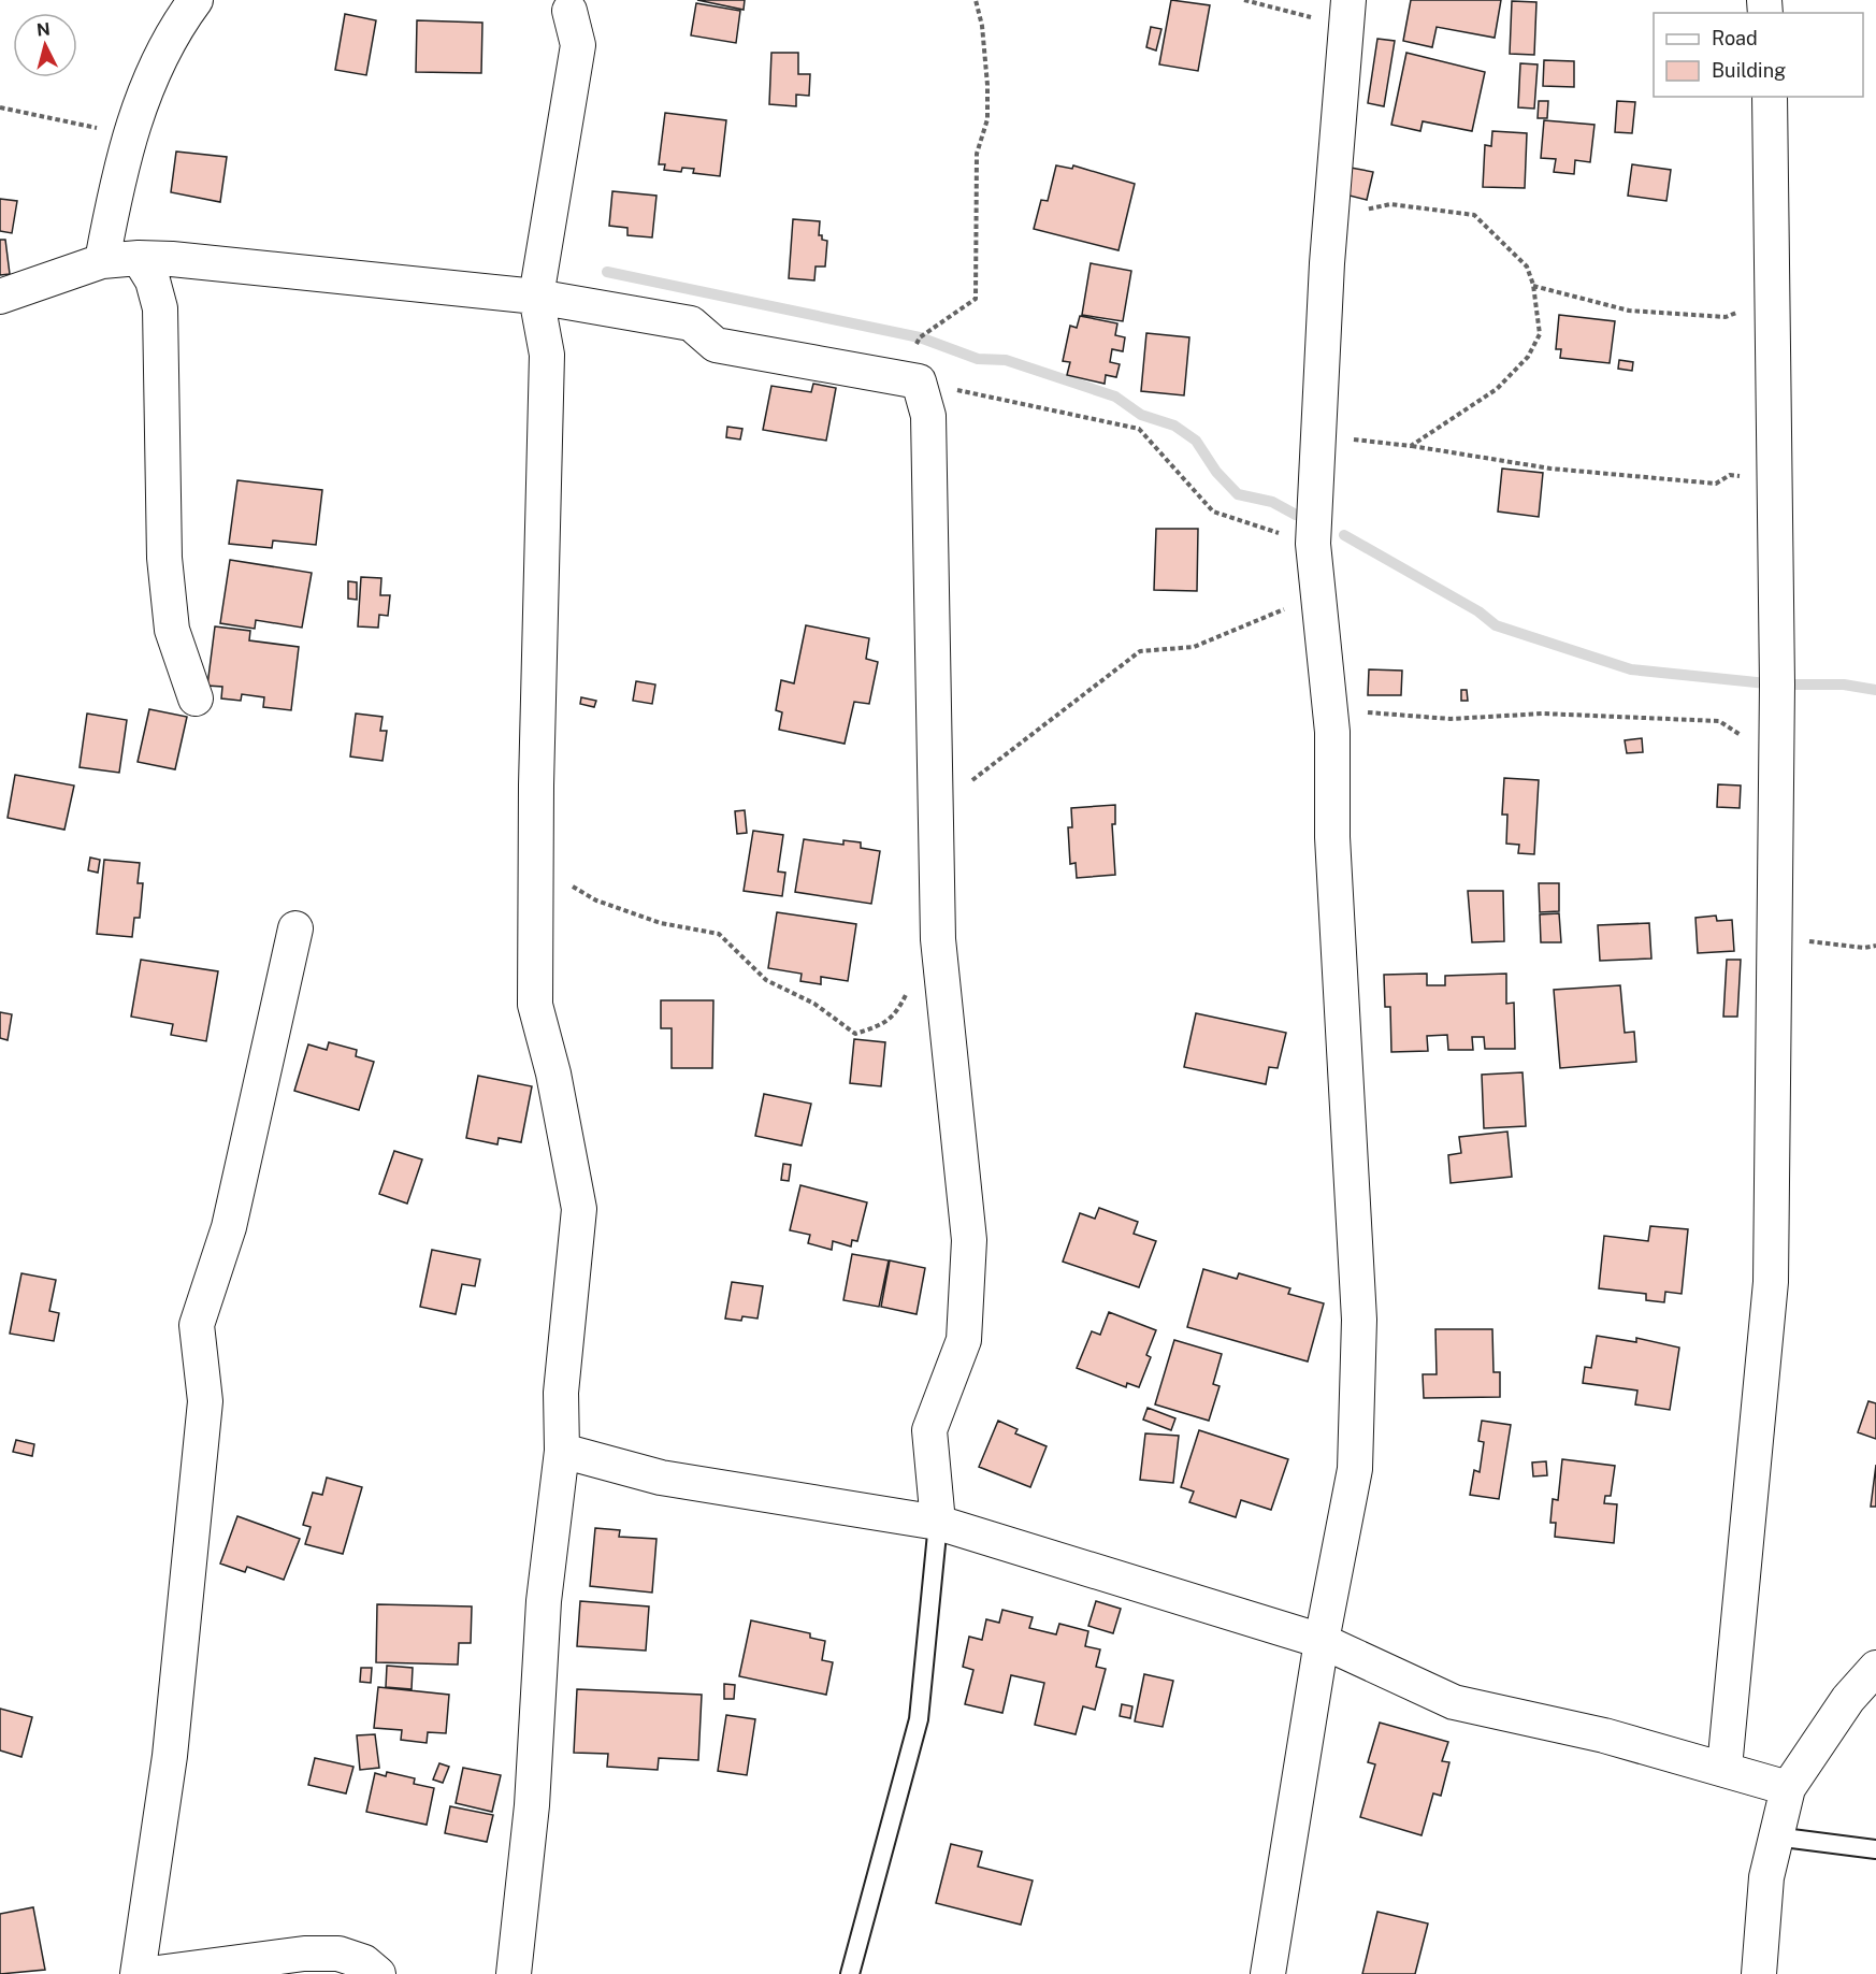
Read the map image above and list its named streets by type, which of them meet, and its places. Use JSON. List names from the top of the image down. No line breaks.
{"legend":["Road","Building"],"north":"top"}
